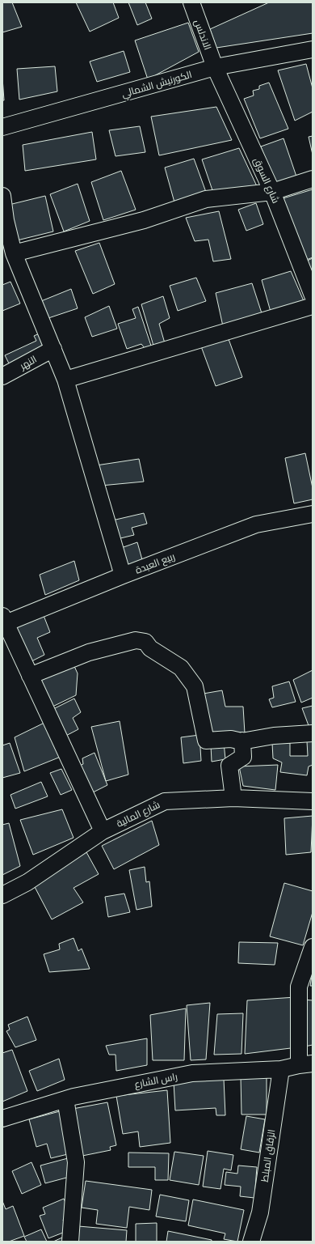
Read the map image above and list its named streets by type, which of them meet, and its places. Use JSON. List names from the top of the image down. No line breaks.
{"streets":{"street":["الاندلس","الكورنيش الشمالي","شارع السوق","النهر","ربيع العبدة","شارع المالية","راس الشارع","الزقاق المبلط"]},"crossings":[["الاندلس","الكورنيش الشمالي"],["الاندلس","شارع السوق"],["الكورنيش الشمالي","شارع السوق"],["راس الشارع","الزقاق المبلط"]]}
